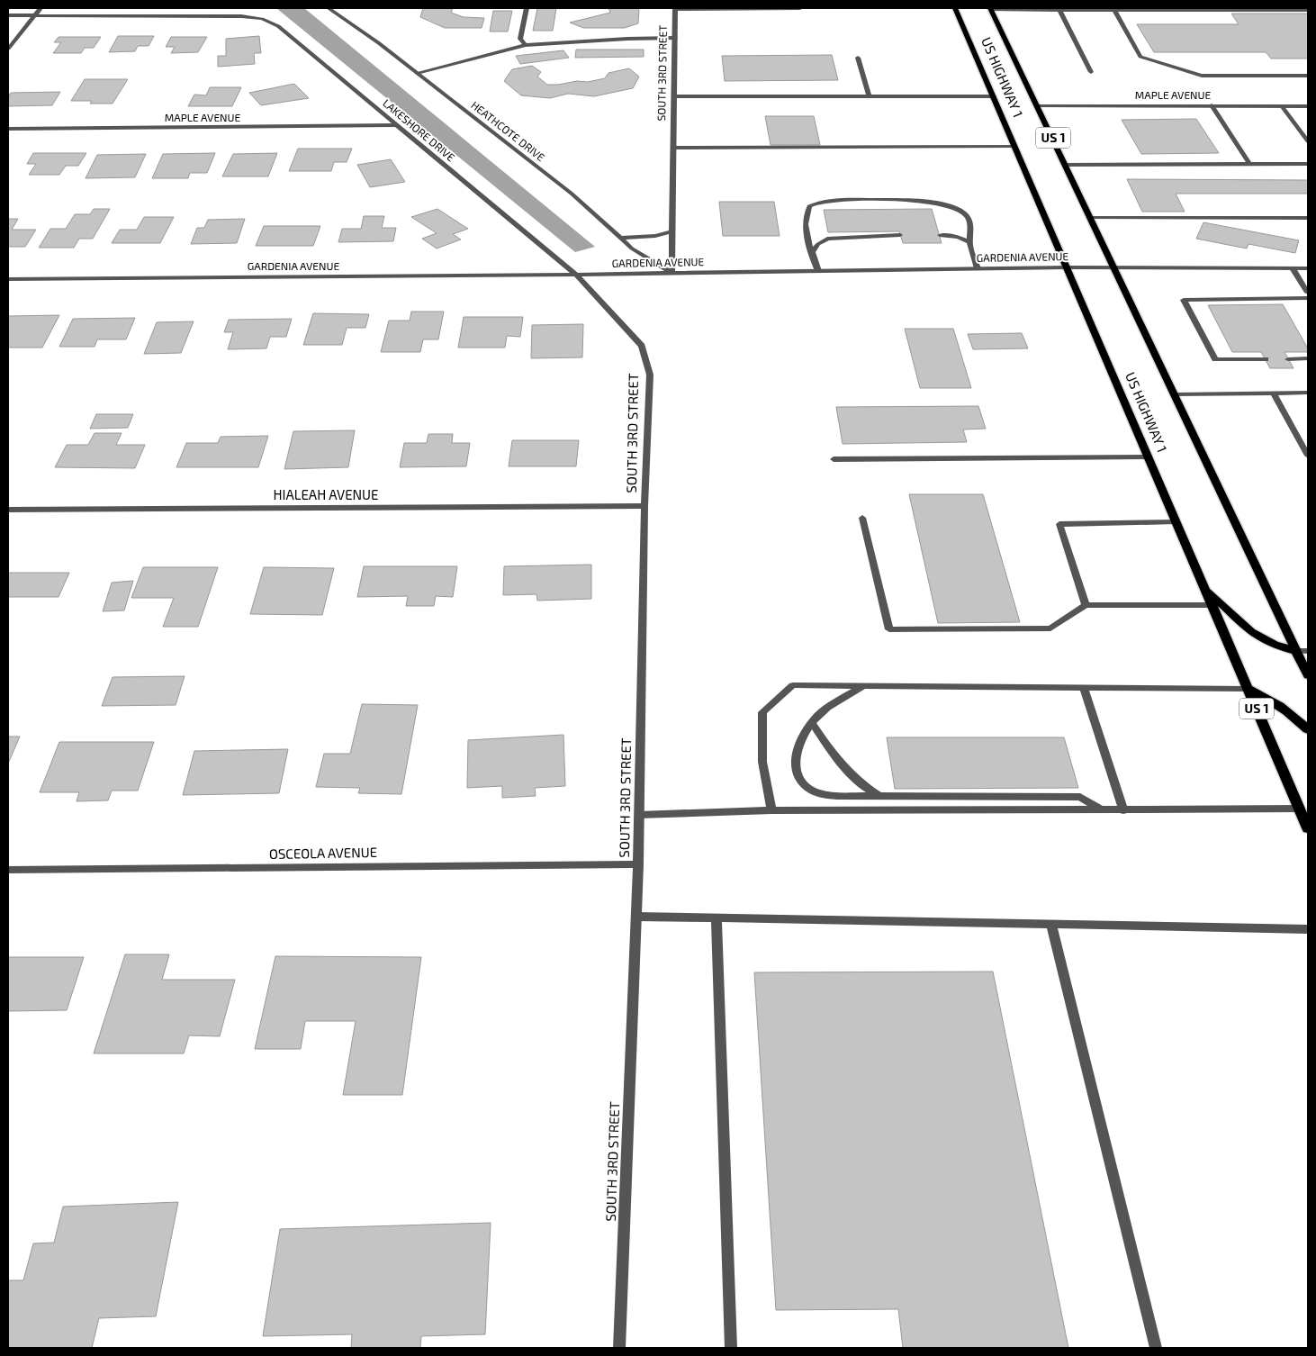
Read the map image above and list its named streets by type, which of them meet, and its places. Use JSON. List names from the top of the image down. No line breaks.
{"streets":{"main road":["US HIGHWAY 1","US 1"],"street":["SOUTH 3RD STREET","MAPLE AVENUE","LAKESHORE DRIVE","HEATHCOTE DRIVE","GARDENIA AVENUE","HIALEAH AVENUE","OSCEOLA AVENUE"]},"crossings":[["SOUTH 3RD STREET","LAKESHORE DRIVE"],["SOUTH 3RD STREET","HEATHCOTE DRIVE"],["SOUTH 3RD STREET","GARDENIA AVENUE"],["SOUTH 3RD STREET","HIALEAH AVENUE"],["SOUTH 3RD STREET","OSCEOLA AVENUE"],["US HIGHWAY 1","MAPLE AVENUE"],["US HIGHWAY 1","GARDENIA AVENUE"],["MAPLE AVENUE","LAKESHORE DRIVE"],["LAKESHORE DRIVE","GARDENIA AVENUE"],["HEATHCOTE DRIVE","GARDENIA AVENUE"]]}
